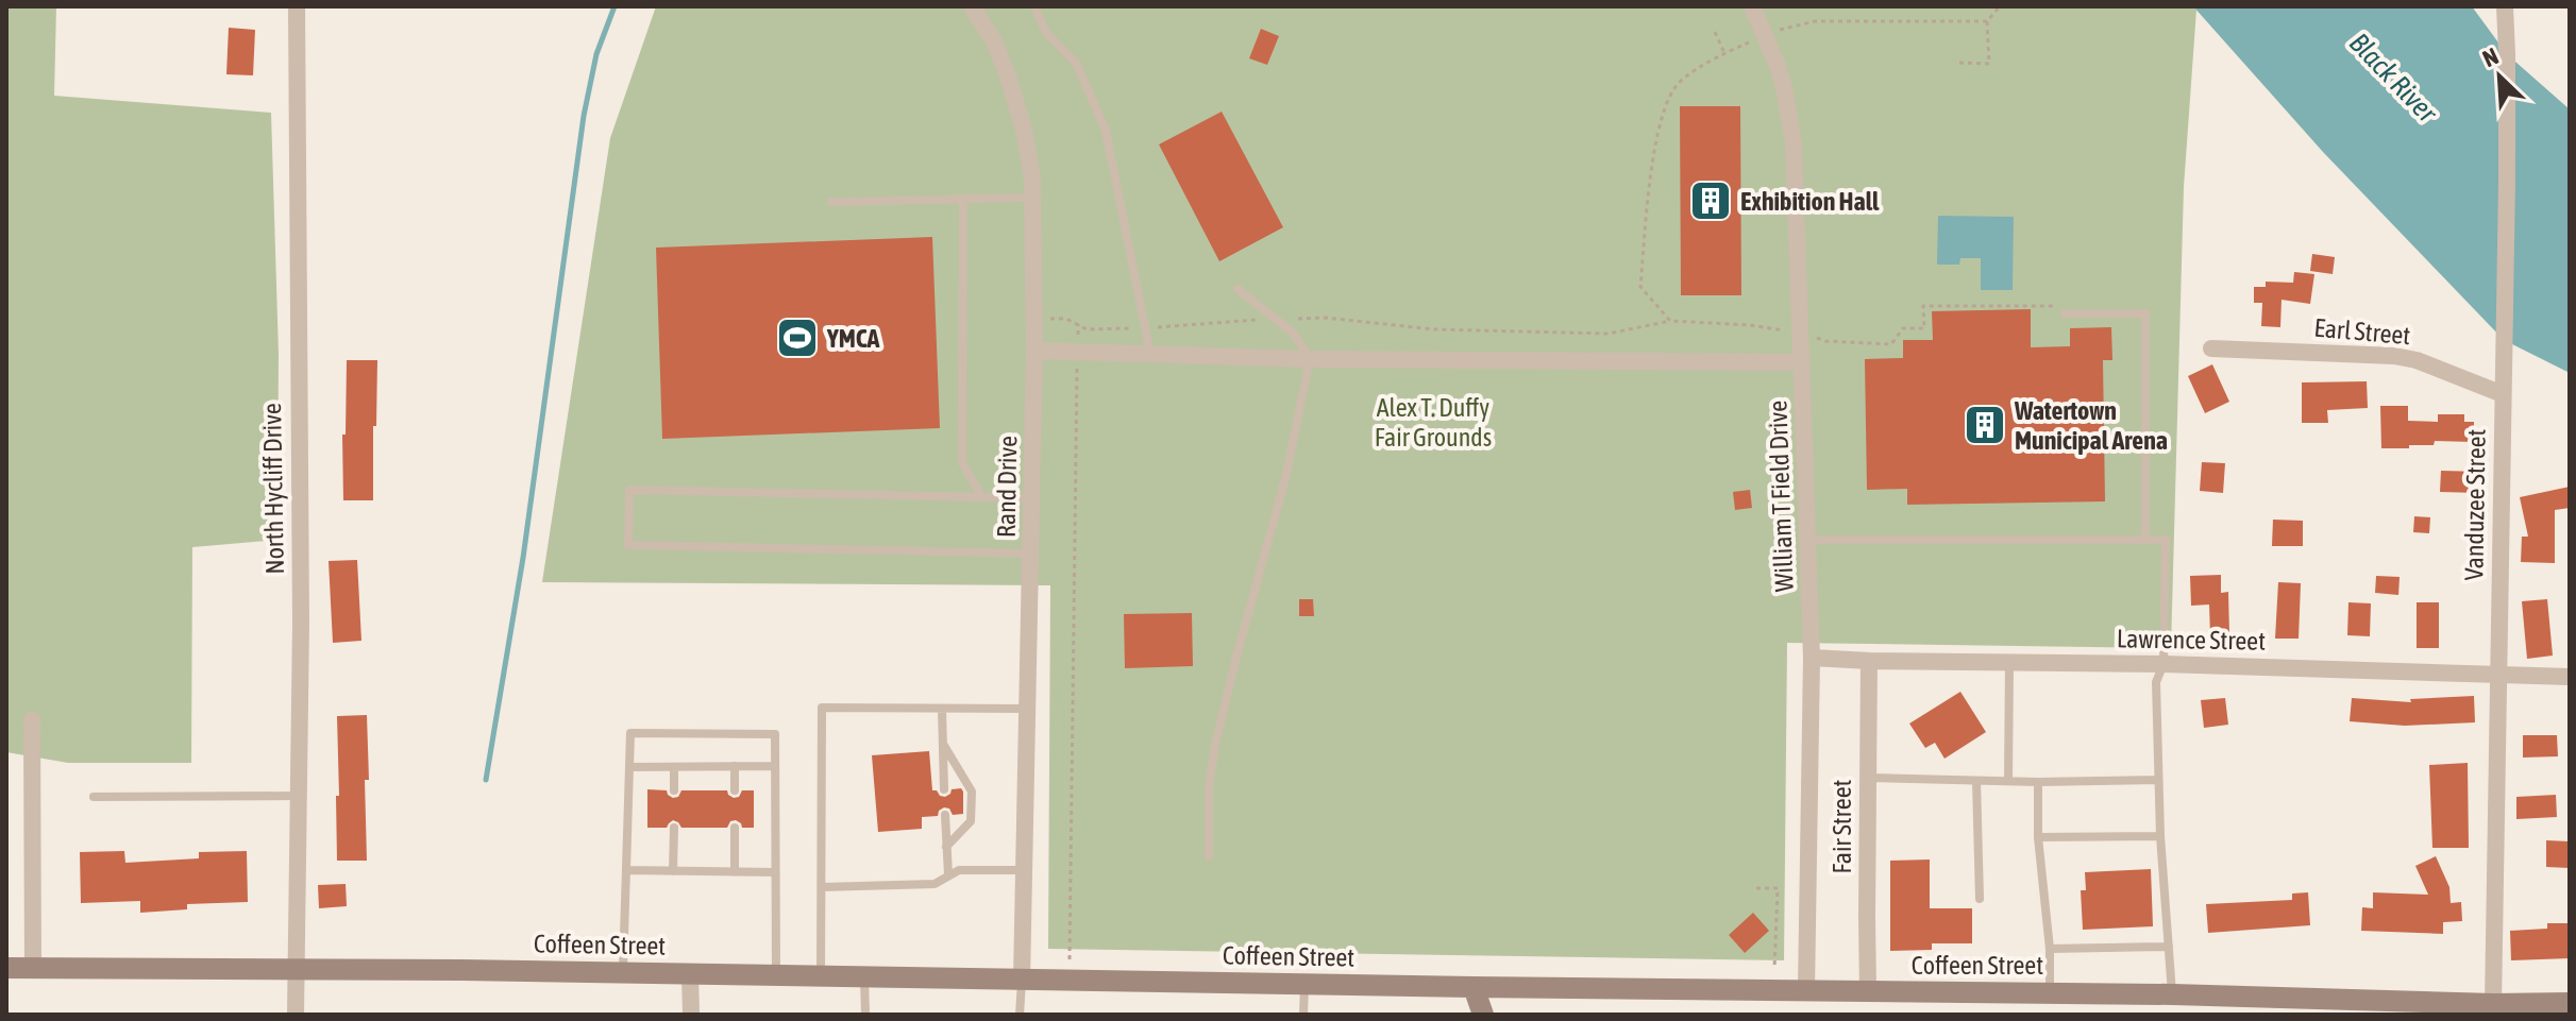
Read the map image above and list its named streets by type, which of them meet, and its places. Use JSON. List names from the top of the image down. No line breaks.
{"streets":{"main road":["Coffeen Street"],"street":["Earl Street","Rand Drive","North Hycliff Drive","William T Field Drive","Vanduzee Street","Lawrence Street","Fair Street"]},"crossings":[["Earl Street","Vanduzee Street"],["Rand Drive","Coffeen Street"],["North Hycliff Drive","Coffeen Street"],["William T Field Drive","Lawrence Street"],["William T Field Drive","Coffeen Street"],["Vanduzee Street","Lawrence Street"],["Vanduzee Street","Coffeen Street"],["Lawrence Street","Fair Street"],["Fair Street","Coffeen Street"]],"water":["Black River"],"parks":["Alex T. Duffy Fair Grounds"],"places":{"building":["Exhibition Hall","Watertown Municipal Arena"],"sports":["YMCA"]},"north":"top left"}
